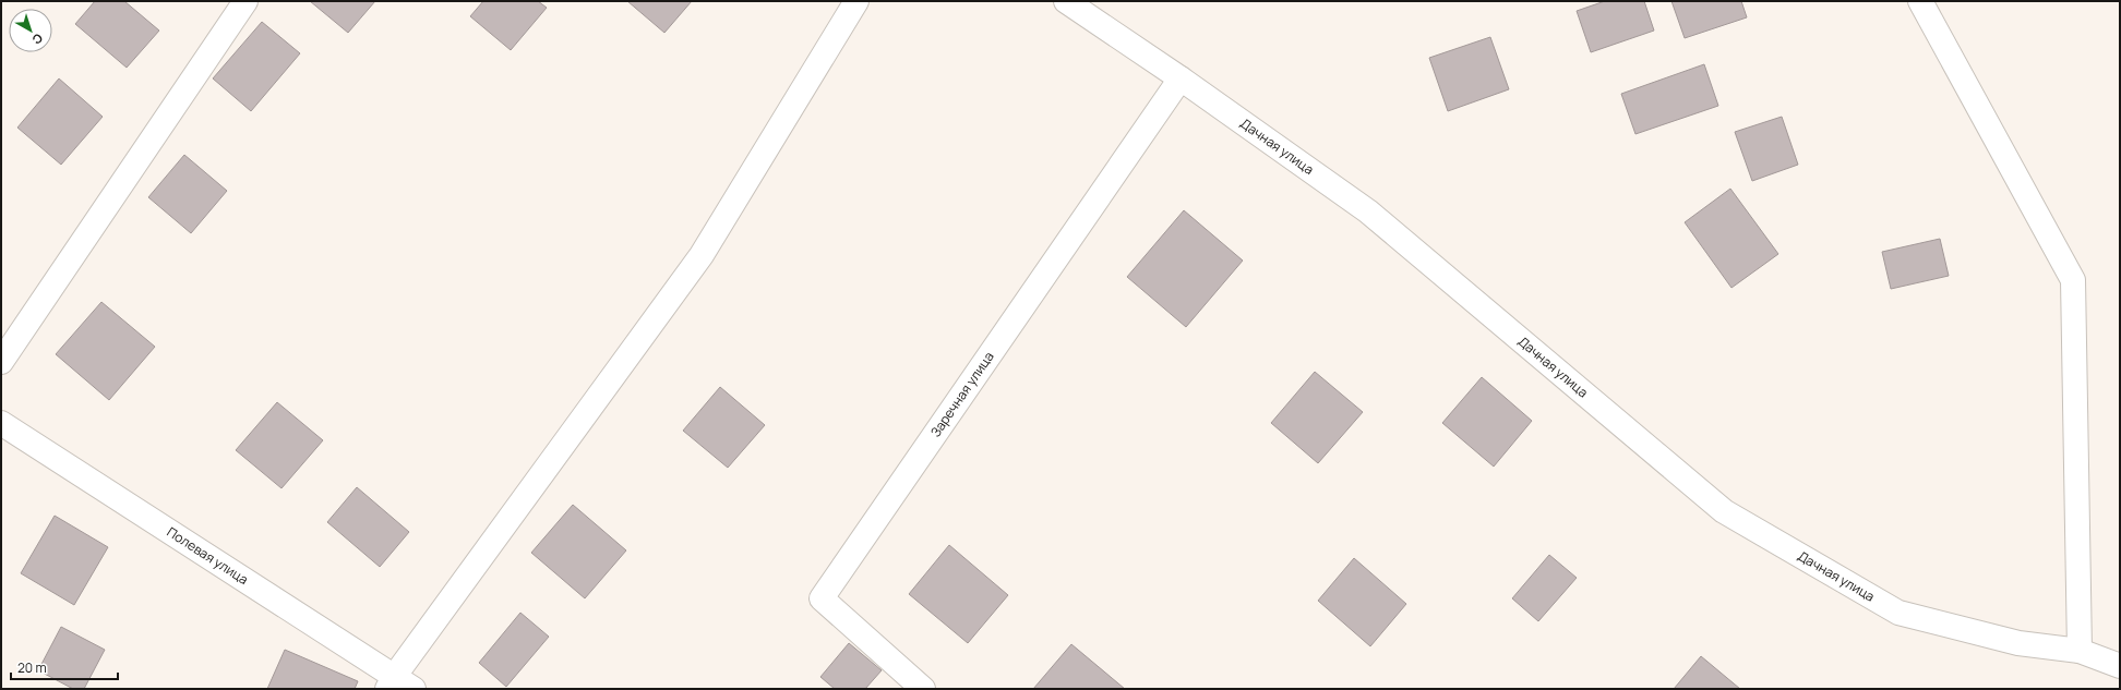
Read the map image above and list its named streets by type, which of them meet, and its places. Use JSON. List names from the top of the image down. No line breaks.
{"streets":{"street":["Дачная улица","Заречная улица","Полевая улица"]},"crossings":[["Дачная улица","Заречная улица"]],"scale_bar":"20 m","north":"bottom right"}
